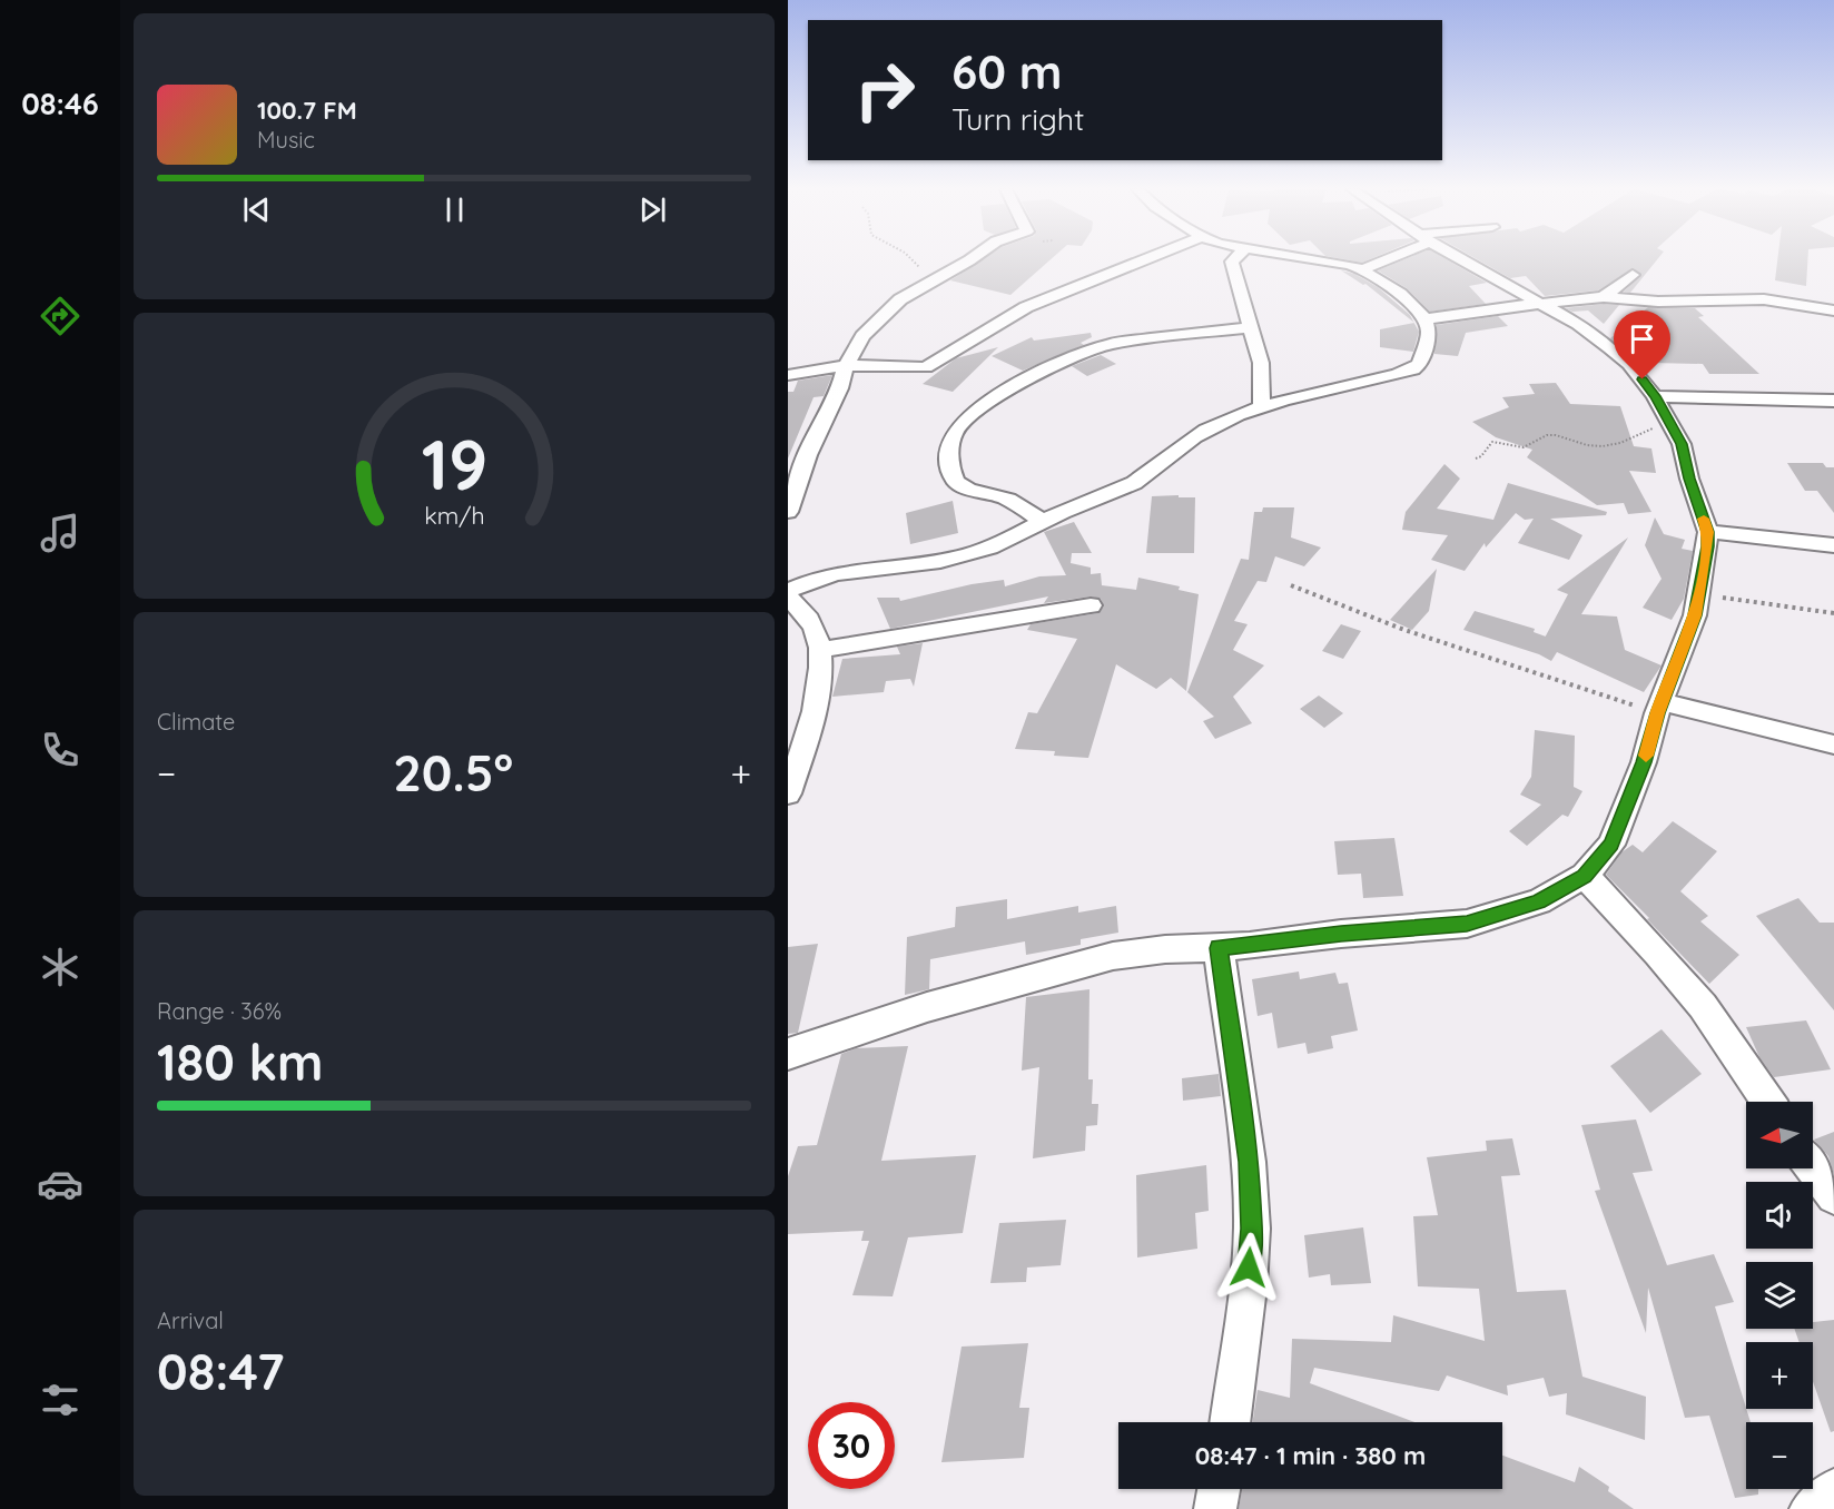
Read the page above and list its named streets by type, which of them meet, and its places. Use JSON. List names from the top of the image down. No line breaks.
{"north":"left","page":{"tabs":"08:46","turn":["60 m","Turn right"],"song":["100.7 FM","Music"],"tile":["Climate",["Range · 36%","180 km"],["Arrival","08:47"]],"heat":["−","20.5°","+"],"map_buttons":["+","−"],"limit":"30","trip":"08:47 · 1 min · 380 m","gauge":["19","km/h"]}}
